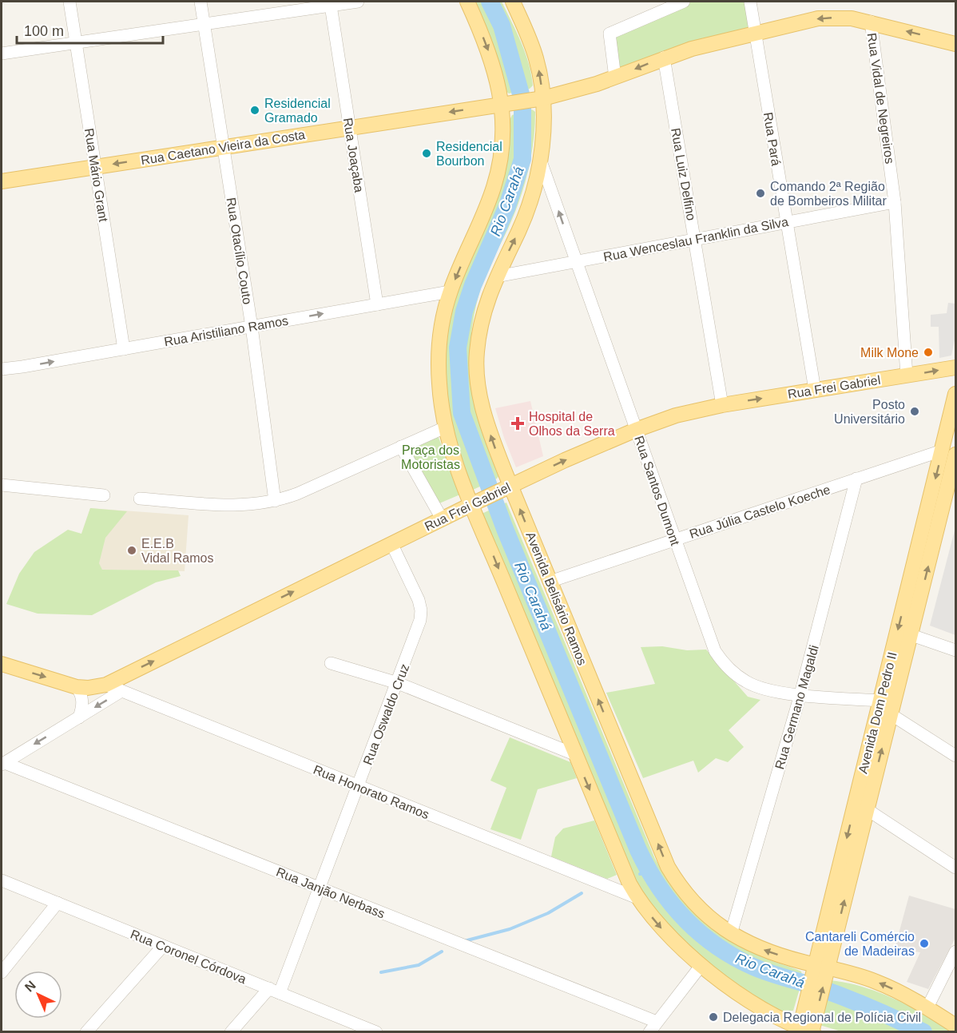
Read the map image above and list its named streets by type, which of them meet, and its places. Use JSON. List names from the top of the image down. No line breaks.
{"streets":{"main road":["Rua Caetano Vieira da Costa","Rua Frei Gabriel","Avenida Belisário Ramos","Avenida Dom Pedro II"],"street":["Rua Vidal de Negreiros","Rua Pará","Rua Joaçaba","Rua Luiz Delfino","Rua Mário Grant","Rua Wenceslau Franklin da Silva","Rua Otacílio Couto","Rua Aristiliano Ramos","Rua Santos Dumont","Rua Júlia Castelo Koeche","Rua Germano Magaldi","Rua Oswaldo Cruz","Rua Honorato Ramos","Rua Janjão Nerbass","Rua Coronel Córdova"]},"crossings":[["Rua Vidal de Negreiros","Rua Caetano Vieira da Costa"],["Rua Vidal de Negreiros","Rua Wenceslau Franklin da Silva"],["Rua Vidal de Negreiros","Rua Frei Gabriel"],["Rua Pará","Rua Caetano Vieira da Costa"],["Rua Pará","Rua Wenceslau Franklin da Silva"],["Rua Pará","Rua Frei Gabriel"],["Rua Caetano Vieira da Costa","Rua Joaçaba"],["Rua Caetano Vieira da Costa","Rua Luiz Delfino"],["Rua Caetano Vieira da Costa","Rua Mário Grant"],["Rua Caetano Vieira da Costa","Rua Otacílio Couto"],["Rua Caetano Vieira da Costa","Avenida Belisário Ramos"],["Rua Joaçaba","Rua Aristiliano Ramos"],["Rua Luiz Delfino","Rua Wenceslau Franklin da Silva"],["Rua Luiz Delfino","Rua Frei Gabriel"],["Rua Mário Grant","Rua Aristiliano Ramos"],["Rua Wenceslau Franklin da Silva","Rua Santos Dumont"],["Rua Wenceslau Franklin da Silva","Avenida Belisário Ramos"],["Rua Otacílio Couto","Rua Aristiliano Ramos"],["Rua Frei Gabriel","Rua Santos Dumont"],["Rua Frei Gabriel","Avenida Belisário Ramos"],["Rua Frei Gabriel","Rua Oswaldo Cruz"],["Rua Frei Gabriel","Rua Honorato Ramos"],["Rua Santos Dumont","Rua Júlia Castelo Koeche"],["Rua Santos Dumont","Avenida Belisário Ramos"],["Rua Santos Dumont","Rua Germano Magaldi"],["Rua Santos Dumont","Avenida Dom Pedro II"],["Rua Júlia Castelo Koeche","Avenida Belisário Ramos"],["Rua Júlia Castelo Koeche","Rua Germano Magaldi"],["Rua Júlia Castelo Koeche","Avenida Dom Pedro II"],["Avenida Belisário Ramos","Rua Germano Magaldi"],["Avenida Belisário Ramos","Avenida Dom Pedro II"],["Rua Oswaldo Cruz","Rua Honorato Ramos"],["Rua Oswaldo Cruz","Rua Janjão Nerbass"],["Rua Oswaldo Cruz","Rua Coronel Córdova"]],"one_way":["Rua Caetano Vieira da Costa","Rua Aristiliano Ramos","Rua Frei Gabriel"],"water":["Rio Carahá"],"parks":["Praça dos Motoristas"],"places":{"other":["Residencial Gramado","Residencial Bourbon","Comando 2ª Região de Bombeiros Militar","Milk Mone","Posto Universitário","E.E.B Vidal Ramos","Cantareli Comércio de Madeiras","Delegacia Regional de Polícia Civil"],"health":["Hospital de Olhos da Serra"]},"scale_bar":"100 m","north":"top left"}
